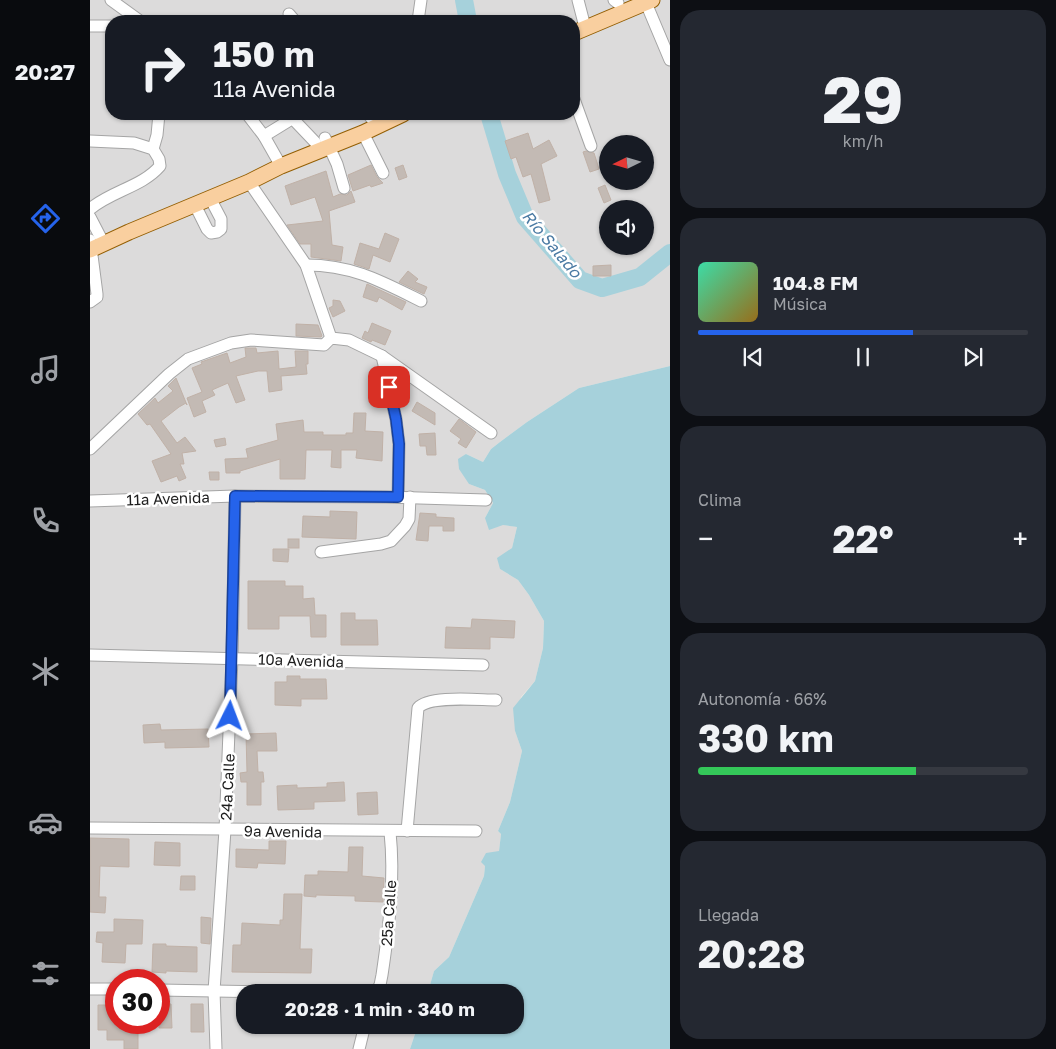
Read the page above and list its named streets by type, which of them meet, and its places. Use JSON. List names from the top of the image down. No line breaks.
{"streets":{"street":["11a Avenida","10a Avenida","24a Calle","9a Avenida","25a Calle"]},"crossings":[["11a Avenida","24a Calle"],["10a Avenida","24a Calle"],["24a Calle","9a Avenida"],["9a Avenida","25a Calle"]],"water":["Río Salado"],"north":"left","page":{"tabs":"20:27","tile":[["29","km/h"],"Clima",["Autonomía · 66%","330 km"],["Llegada","20:28"]],"turn":["150 m","11a Avenida"],"song":["104.8 FM","Música"],"heat":["−","22°","+"],"limit":"30","trip":"20:28 · 1 min · 340 m"}}
